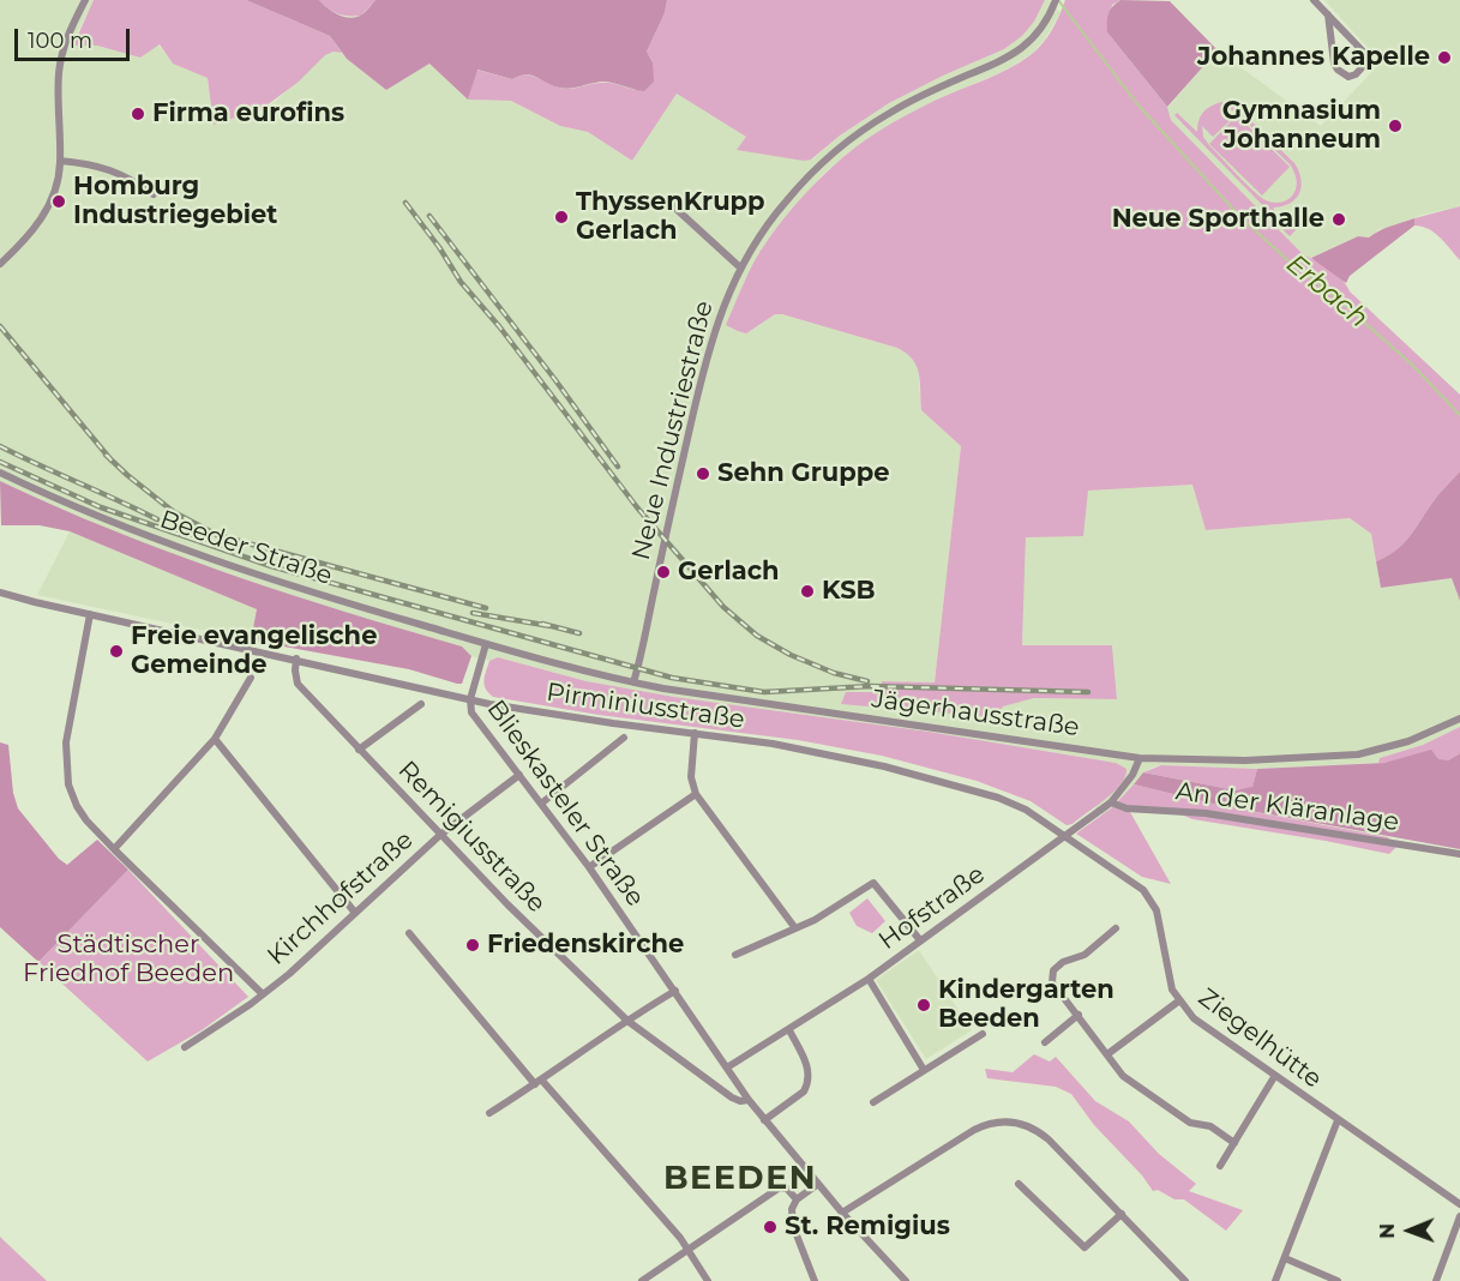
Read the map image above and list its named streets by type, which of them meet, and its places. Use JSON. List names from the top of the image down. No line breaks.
{"streets":{"street":["Neue Industriestraße","Beeder Straße","Pirminiusstraße","Jägerhausstraße","Blieskasteler Straße","An der Kläranlage","Remigiusstraße","Kirchhofstraße","Hofstraße","Ziegelhütte"]},"crossings":[["Neue Industriestraße","Jägerhausstraße"],["Beeder Straße","Jägerhausstraße"],["Beeder Straße","Blieskasteler Straße"],["Pirminiusstraße","Blieskasteler Straße"],["Pirminiusstraße","Remigiusstraße"],["Pirminiusstraße","Hofstraße"],["Pirminiusstraße","Ziegelhütte"],["Jägerhausstraße","Blieskasteler Straße"],["Jägerhausstraße","Hofstraße"],["Blieskasteler Straße","Remigiusstraße"],["Blieskasteler Straße","Kirchhofstraße"],["Blieskasteler Straße","Hofstraße"],["An der Kläranlage","Hofstraße"],["Remigiusstraße","Kirchhofstraße"],["Hofstraße","Ziegelhütte"]],"districts":["BEEDEN"],"water":["Erbach"],"parks":["Städtischer Friedhof Beeden"],"places":["Johannes Kapelle","Firma eurofins","Gymnasium Johanneum","Homburg Industriegebiet","ThyssenKrupp Gerlach","Neue Sporthalle","Sehn Gruppe","Gerlach","KSB","Freie evangelische Gemeinde","Friedenskirche","Kindergarten Beeden","St. Remigius"],"scale_bar":"100 m","north":"left"}
